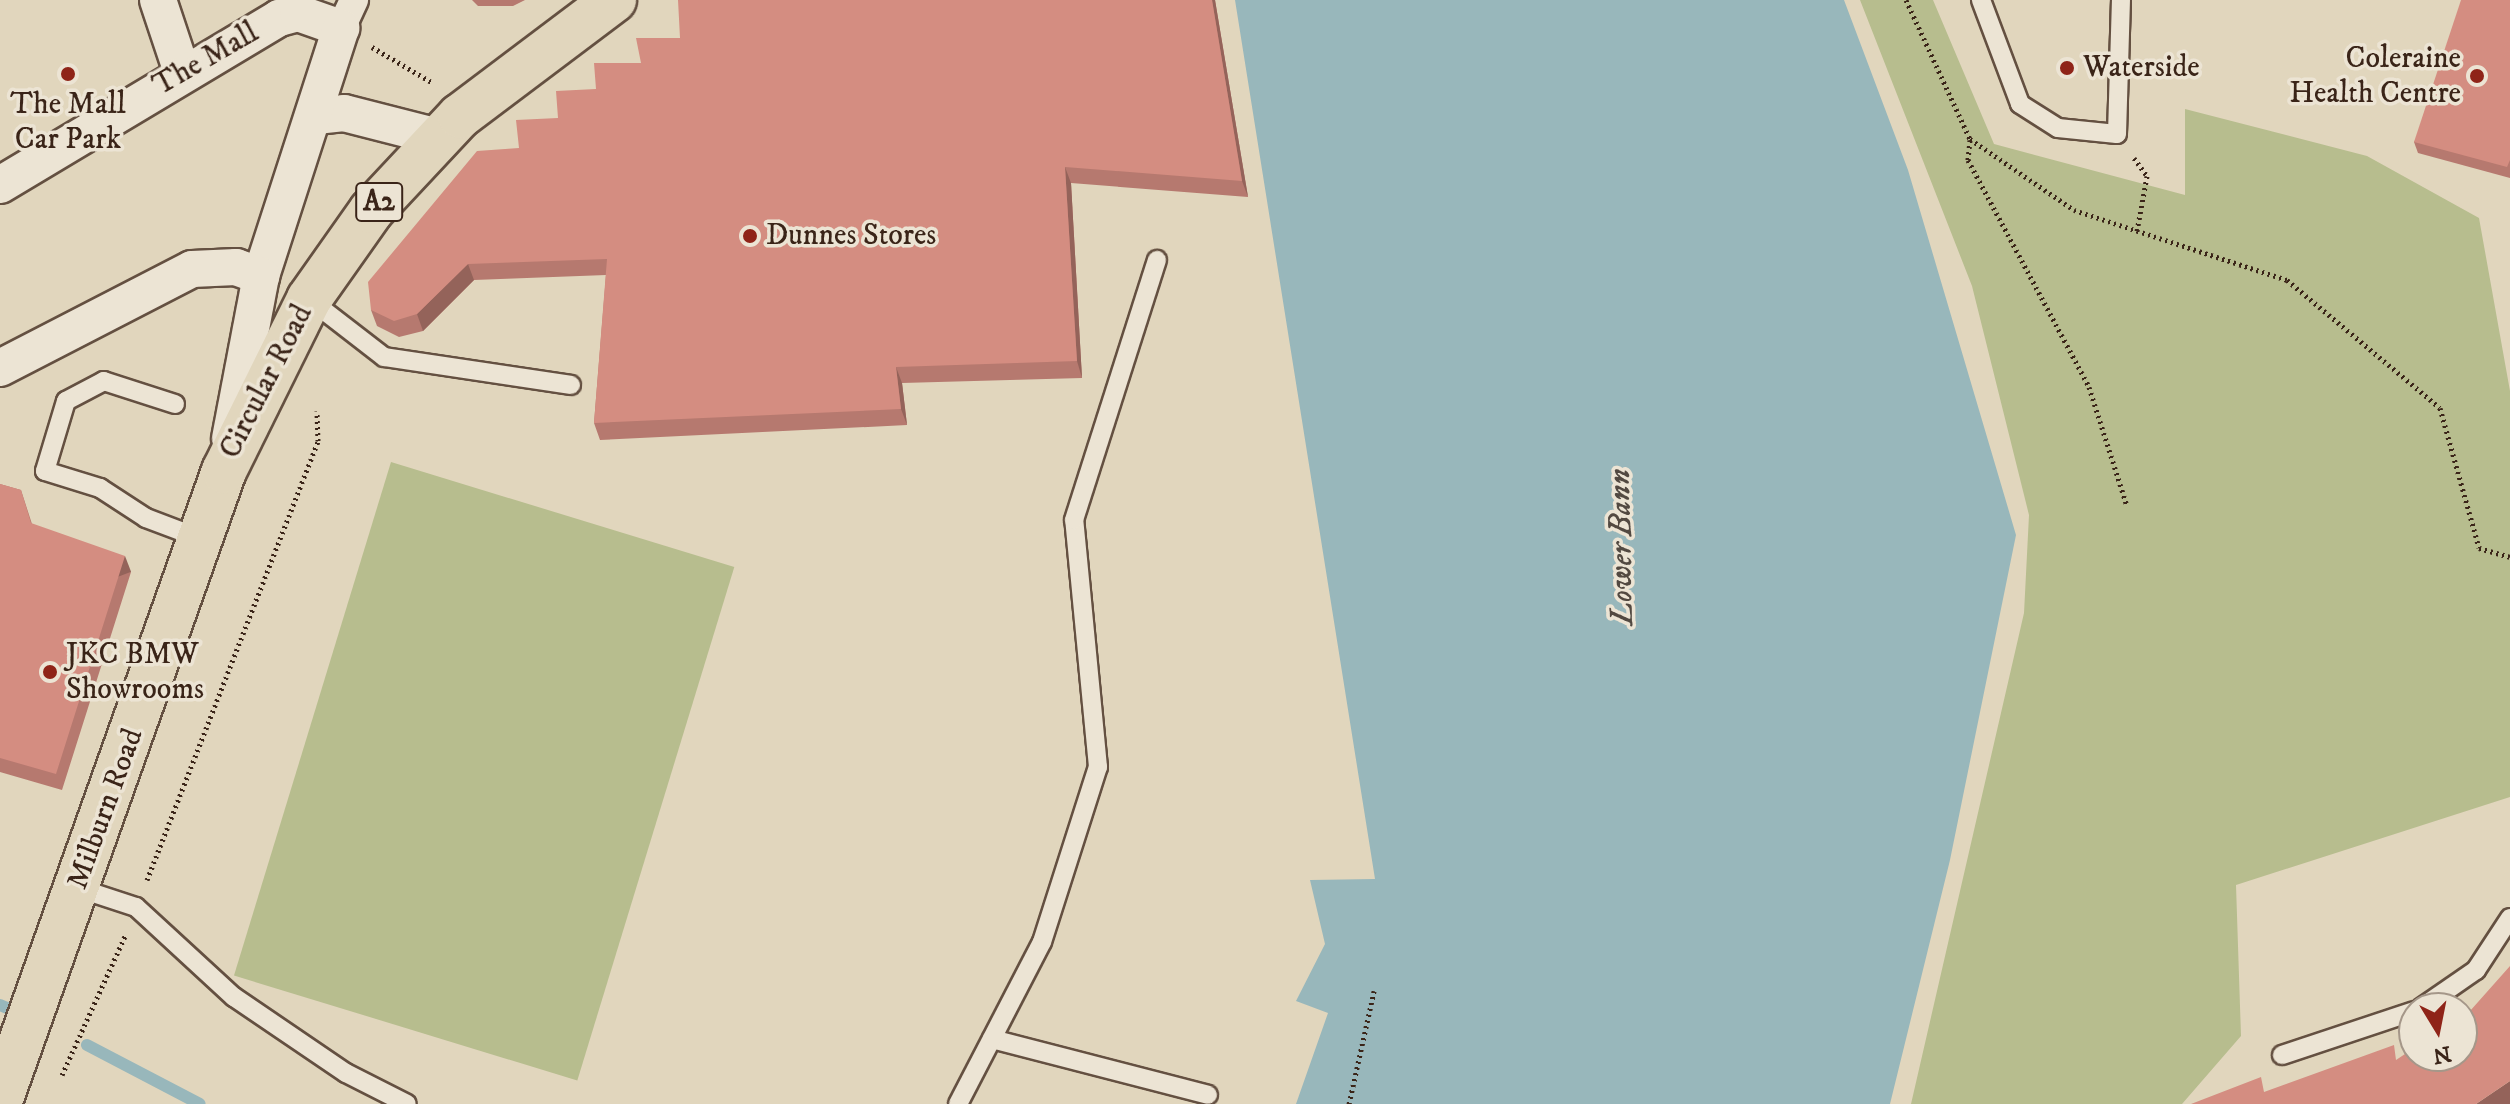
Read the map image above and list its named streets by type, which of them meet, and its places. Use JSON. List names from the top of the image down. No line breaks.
{"streets":{"main road":["A2","Circular Road","Milburn Road"],"street":["The Mall"]},"crossings":[["Circular Road","Milburn Road"]],"water":["Lower Bann"],"places":["Waterside","The Mall Car Park","Coleraine Health Centre","Dunnes Stores","JKC BMW Showrooms"],"north":"bottom"}
